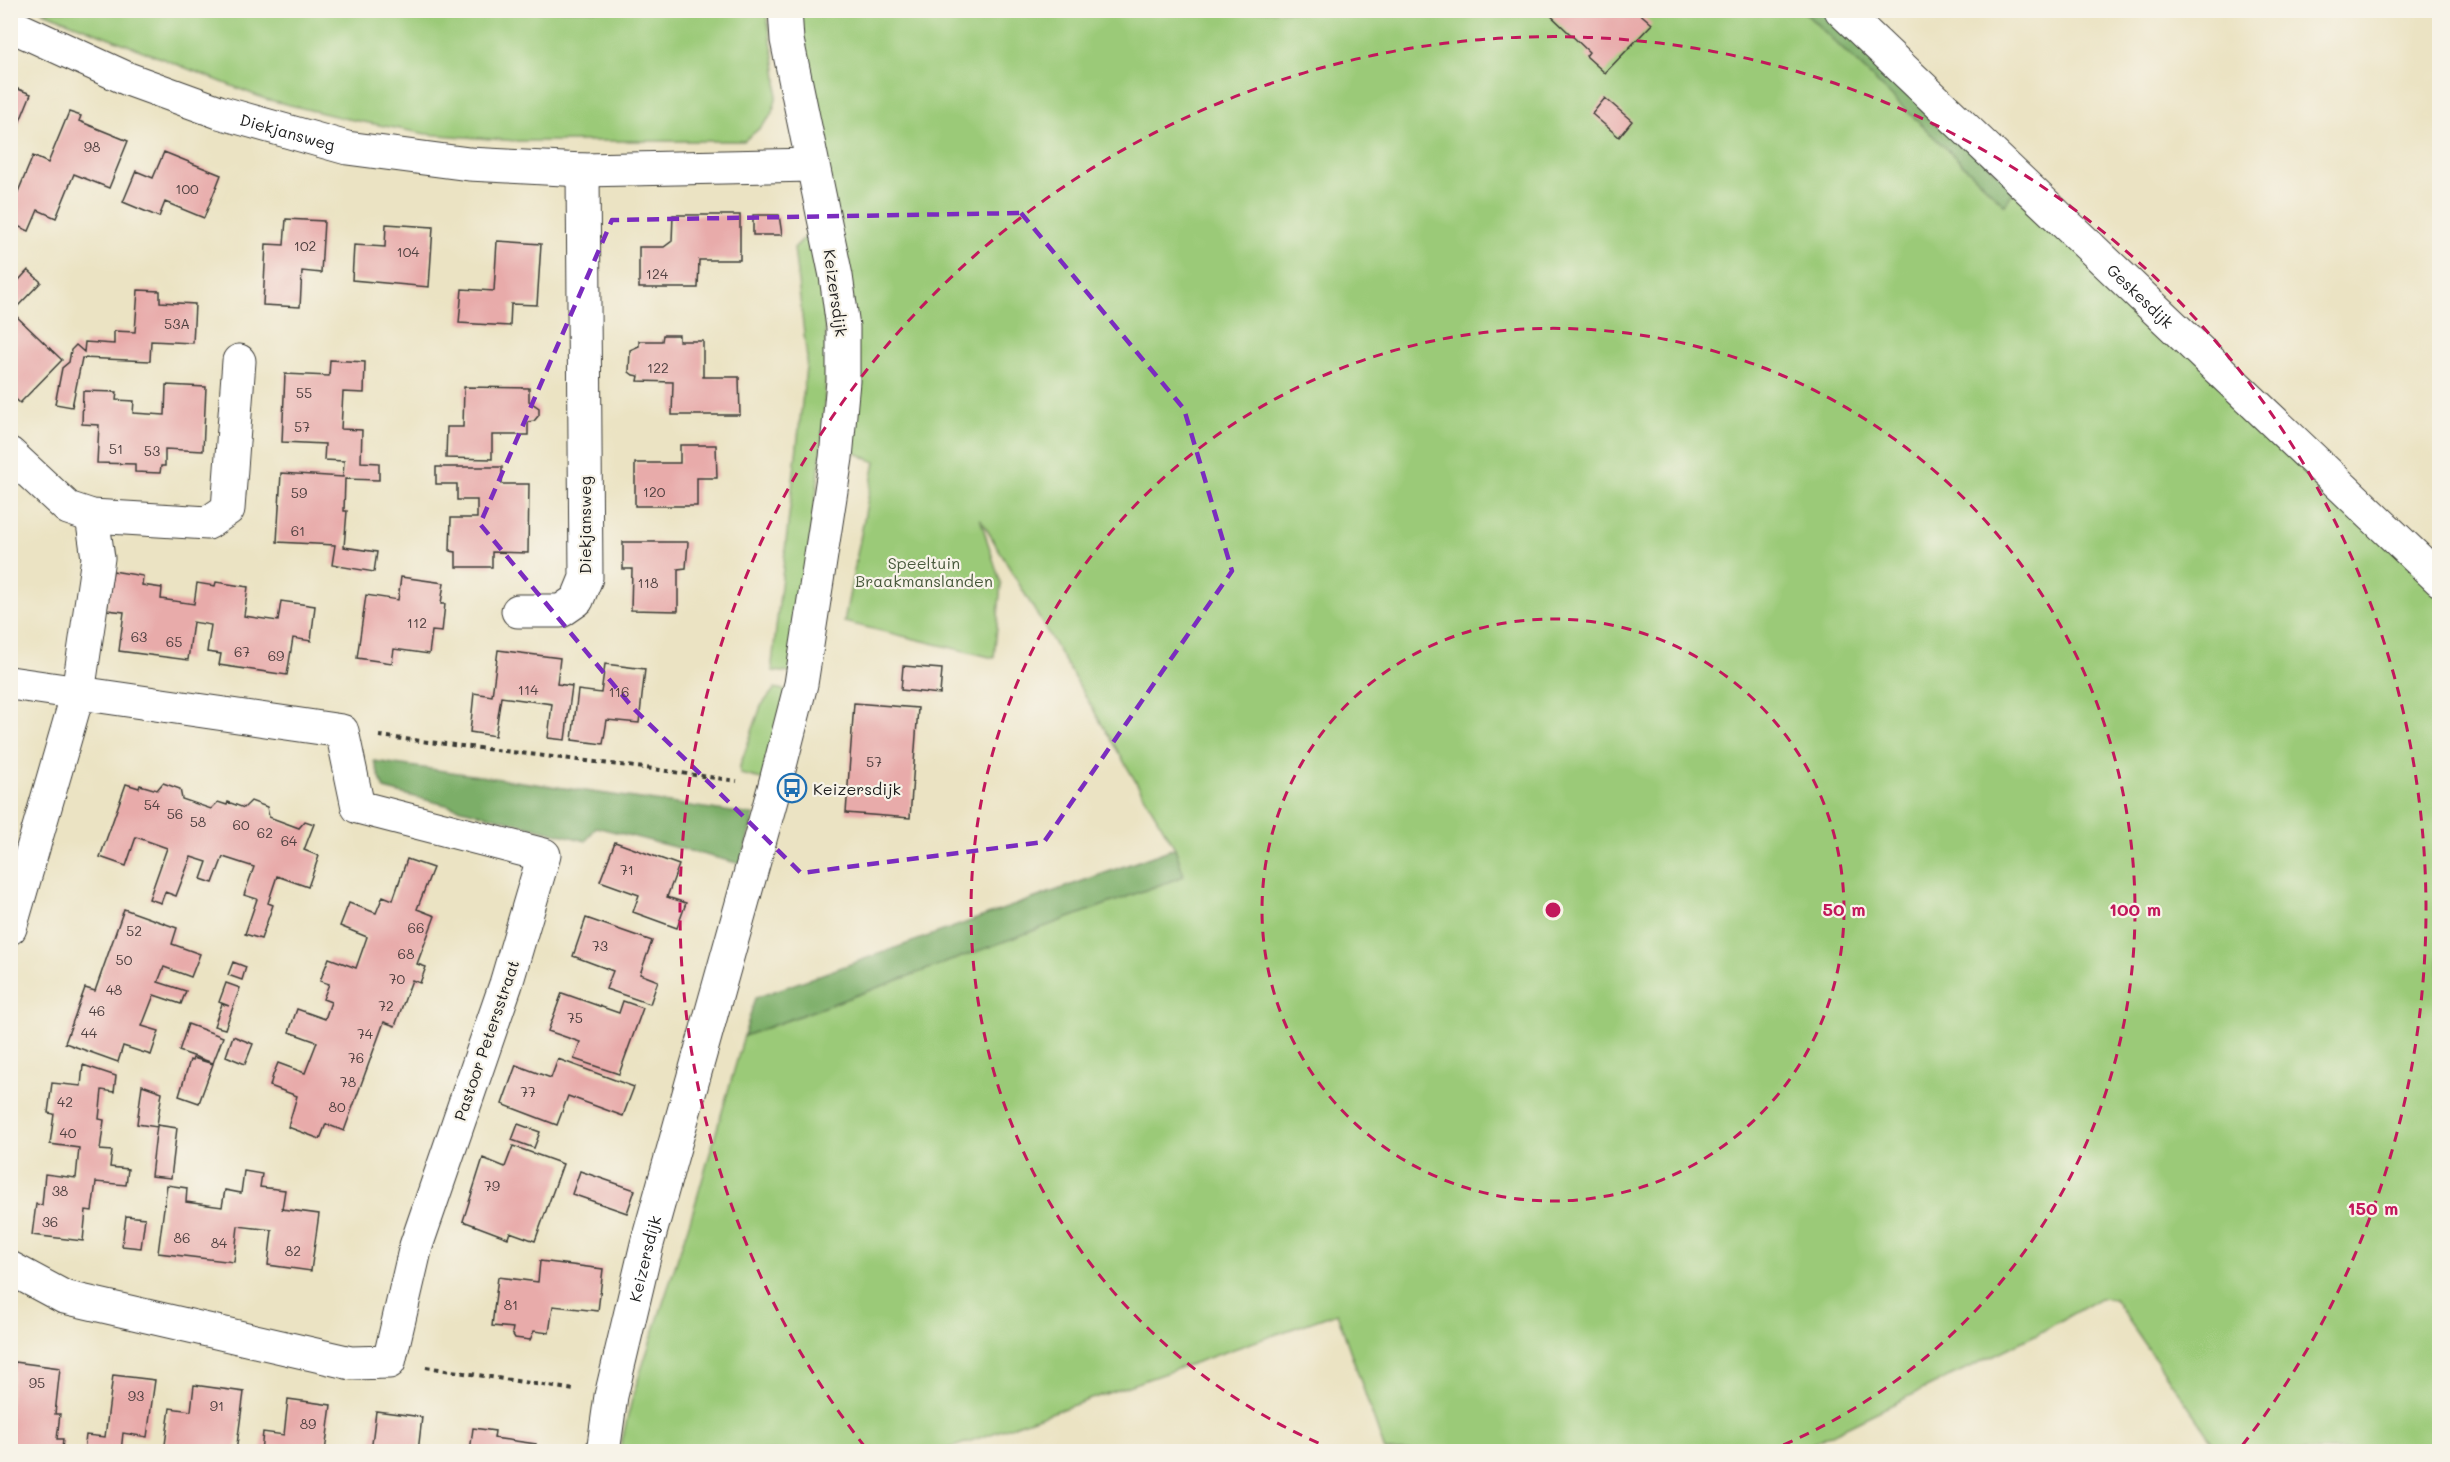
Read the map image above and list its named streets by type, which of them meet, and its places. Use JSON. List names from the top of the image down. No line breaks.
{"streets":{"street":["Diekjansweg","Keizersdijk","Geskesdijk","Pastoor Petersstraat"]},"crossings":[["Diekjansweg","Keizersdijk"]],"parks":["Speeltuin Braakmanslanden"],"places":{"bus stop":["Keizersdijk"]},"house_numbers":["98","100","102","104","124","53A","122","55","57","51","53","120","59","61","118","112","63","65","67","69","114","116","57","54","56","58","60","62","64","71","66","52","73","68","50","70","48","72","46","75","44","74","76","78","77","42","80","40","79","38","36","86","84","82","81","95","93","91","89"],"rings":["50 m","100 m","150 m"]}
